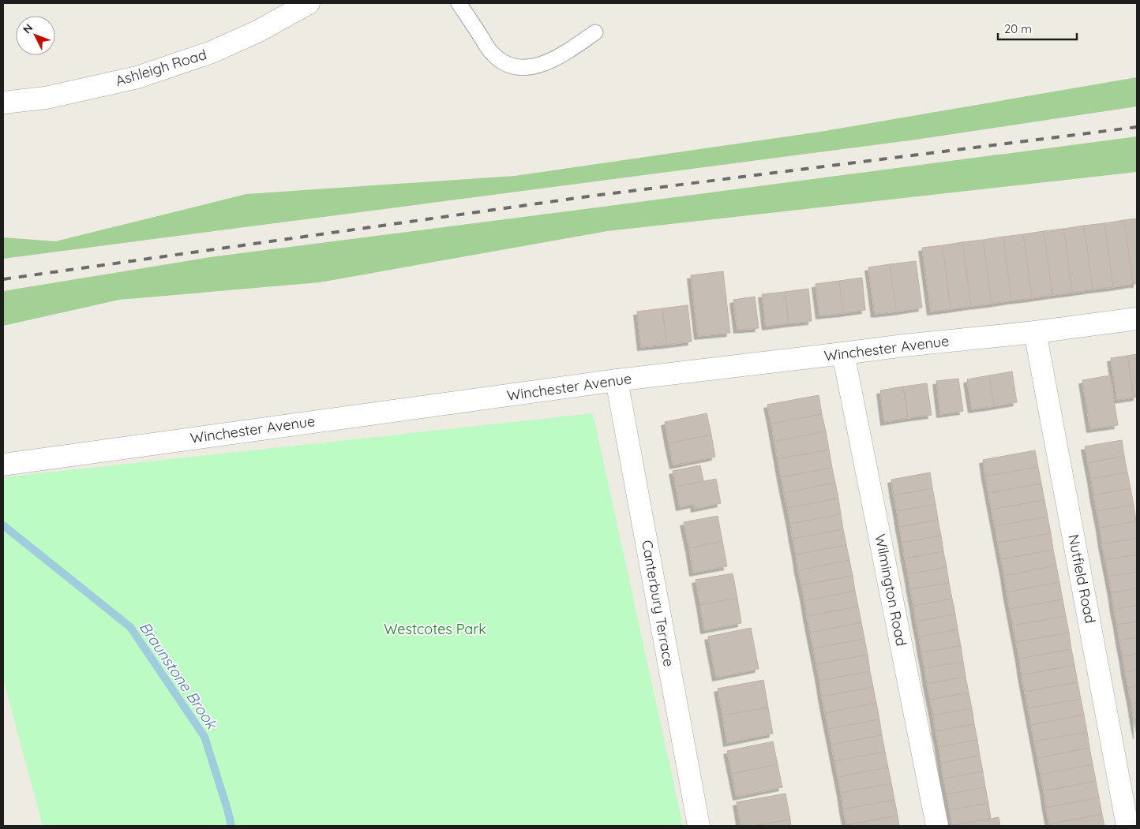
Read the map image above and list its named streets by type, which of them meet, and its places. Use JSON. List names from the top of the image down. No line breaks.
{"streets":{"street":["Ashleigh Road","Winchester Avenue","Nutfield Road","Wilmington Road","Canterbury Terrace"]},"crossings":[["Winchester Avenue","Nutfield Road"],["Winchester Avenue","Wilmington Road"],["Winchester Avenue","Canterbury Terrace"]],"water":["Braunstone Brook"],"parks":["Westcotes Park"],"scale_bar":"20 m","north":"top left"}
